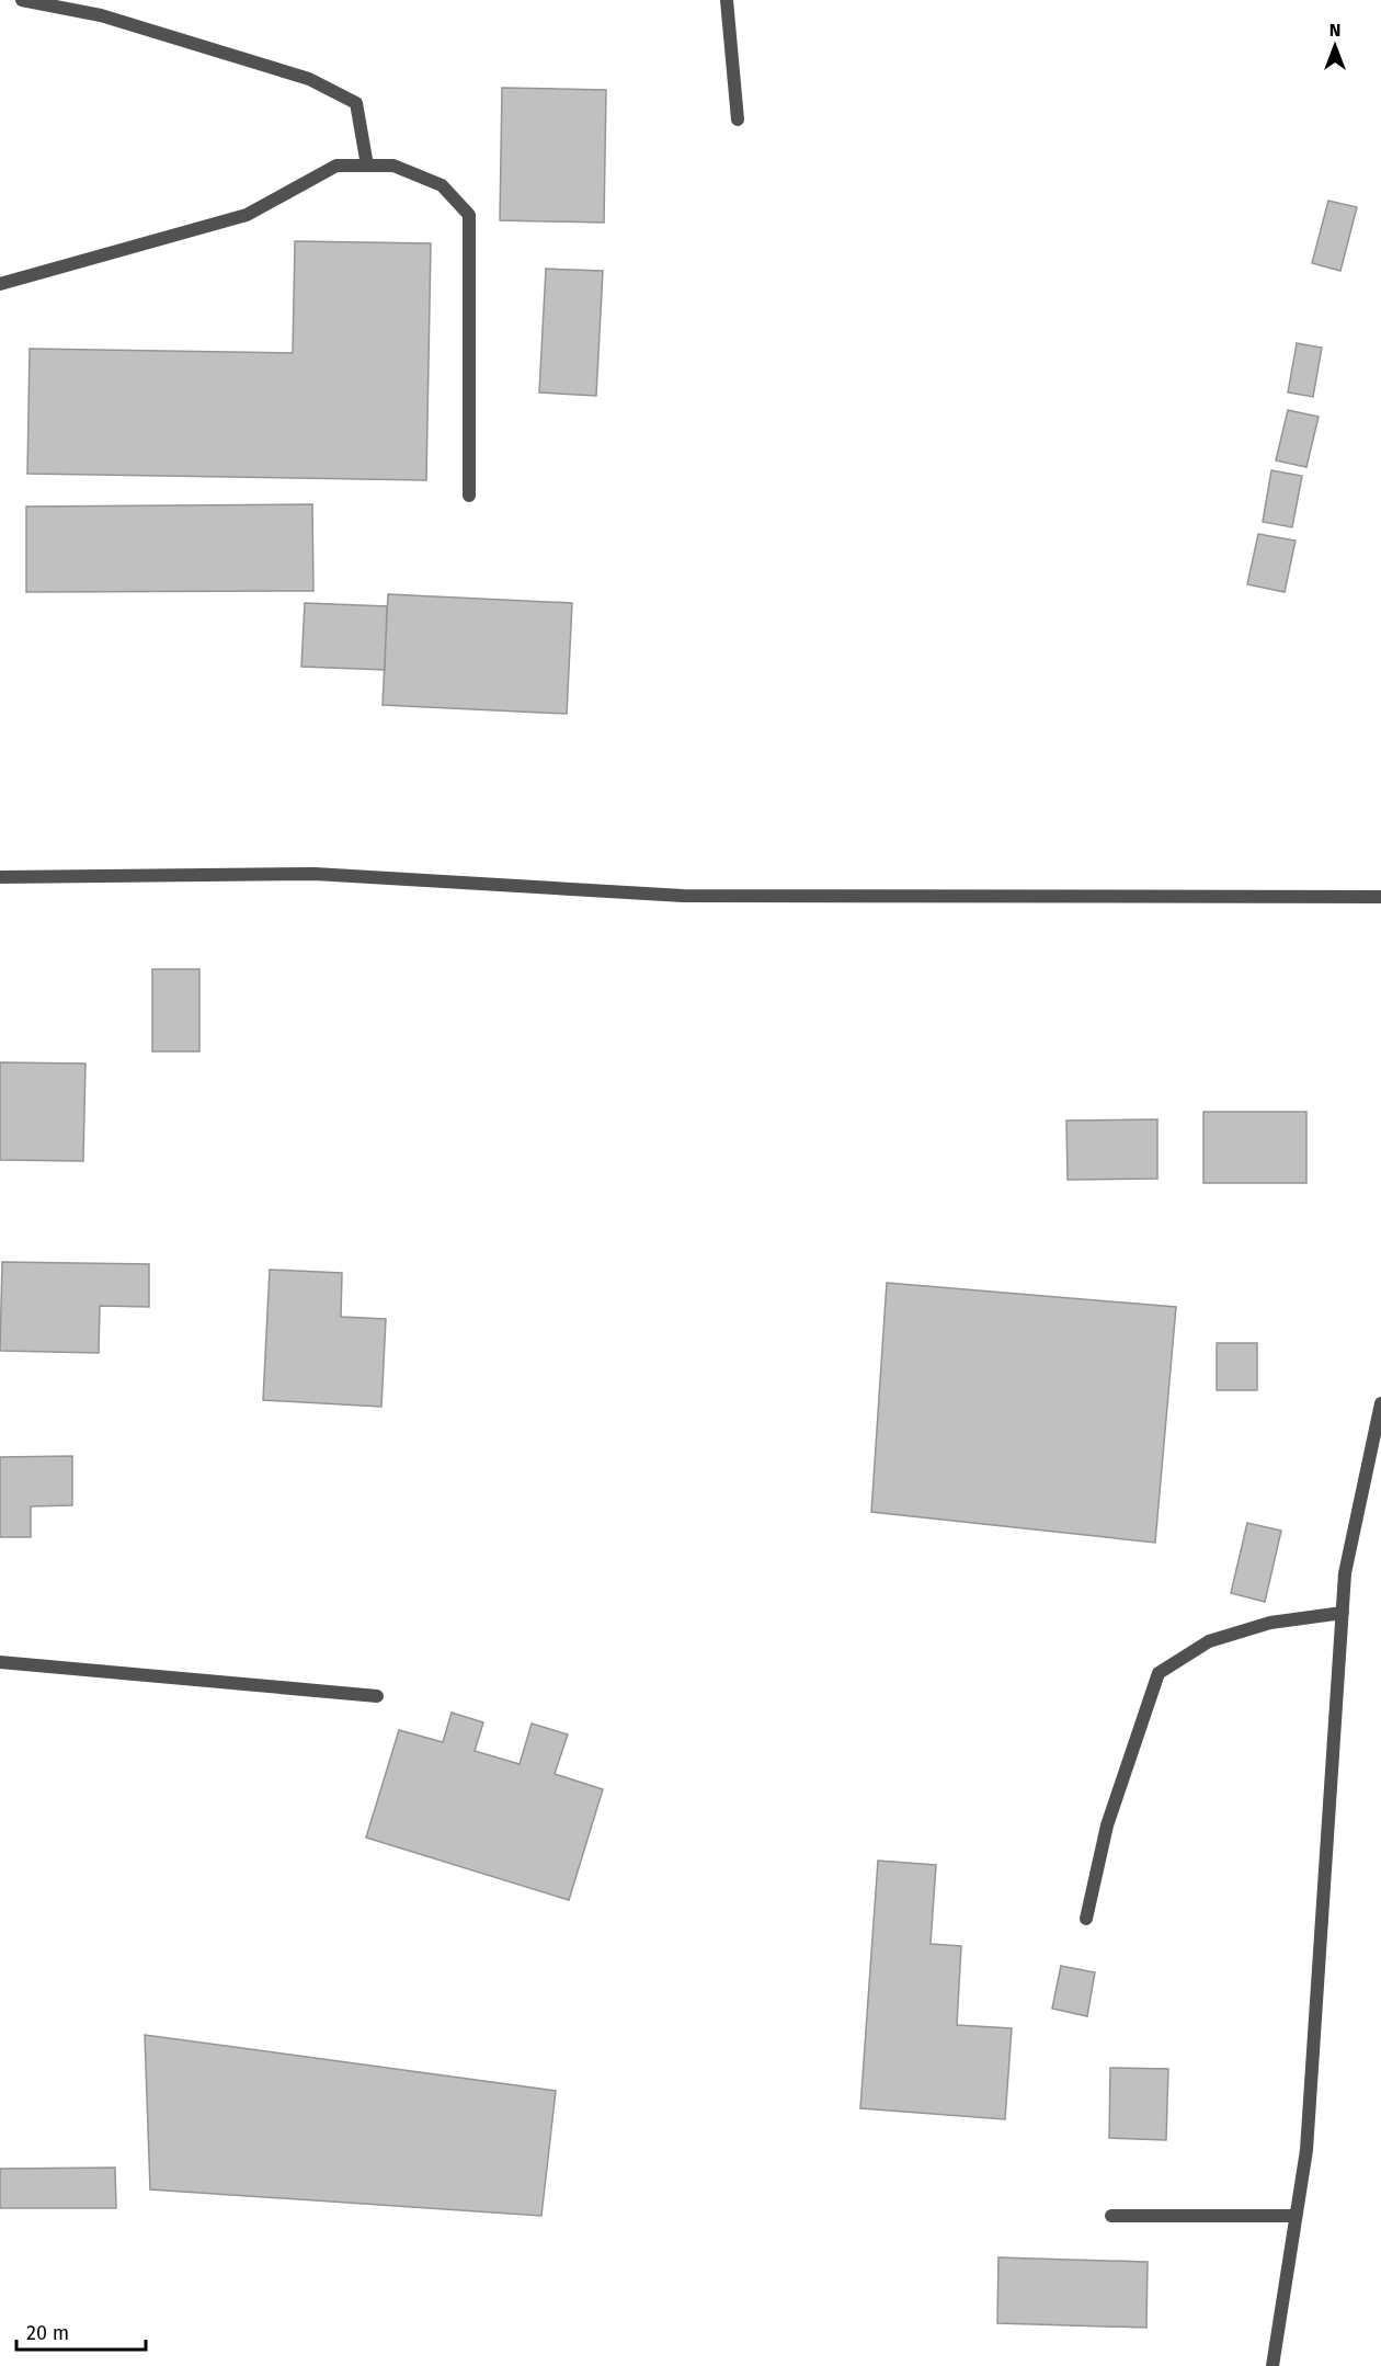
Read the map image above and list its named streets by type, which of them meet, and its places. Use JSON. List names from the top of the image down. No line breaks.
{"scale_bar":"20 m","north":"top"}
